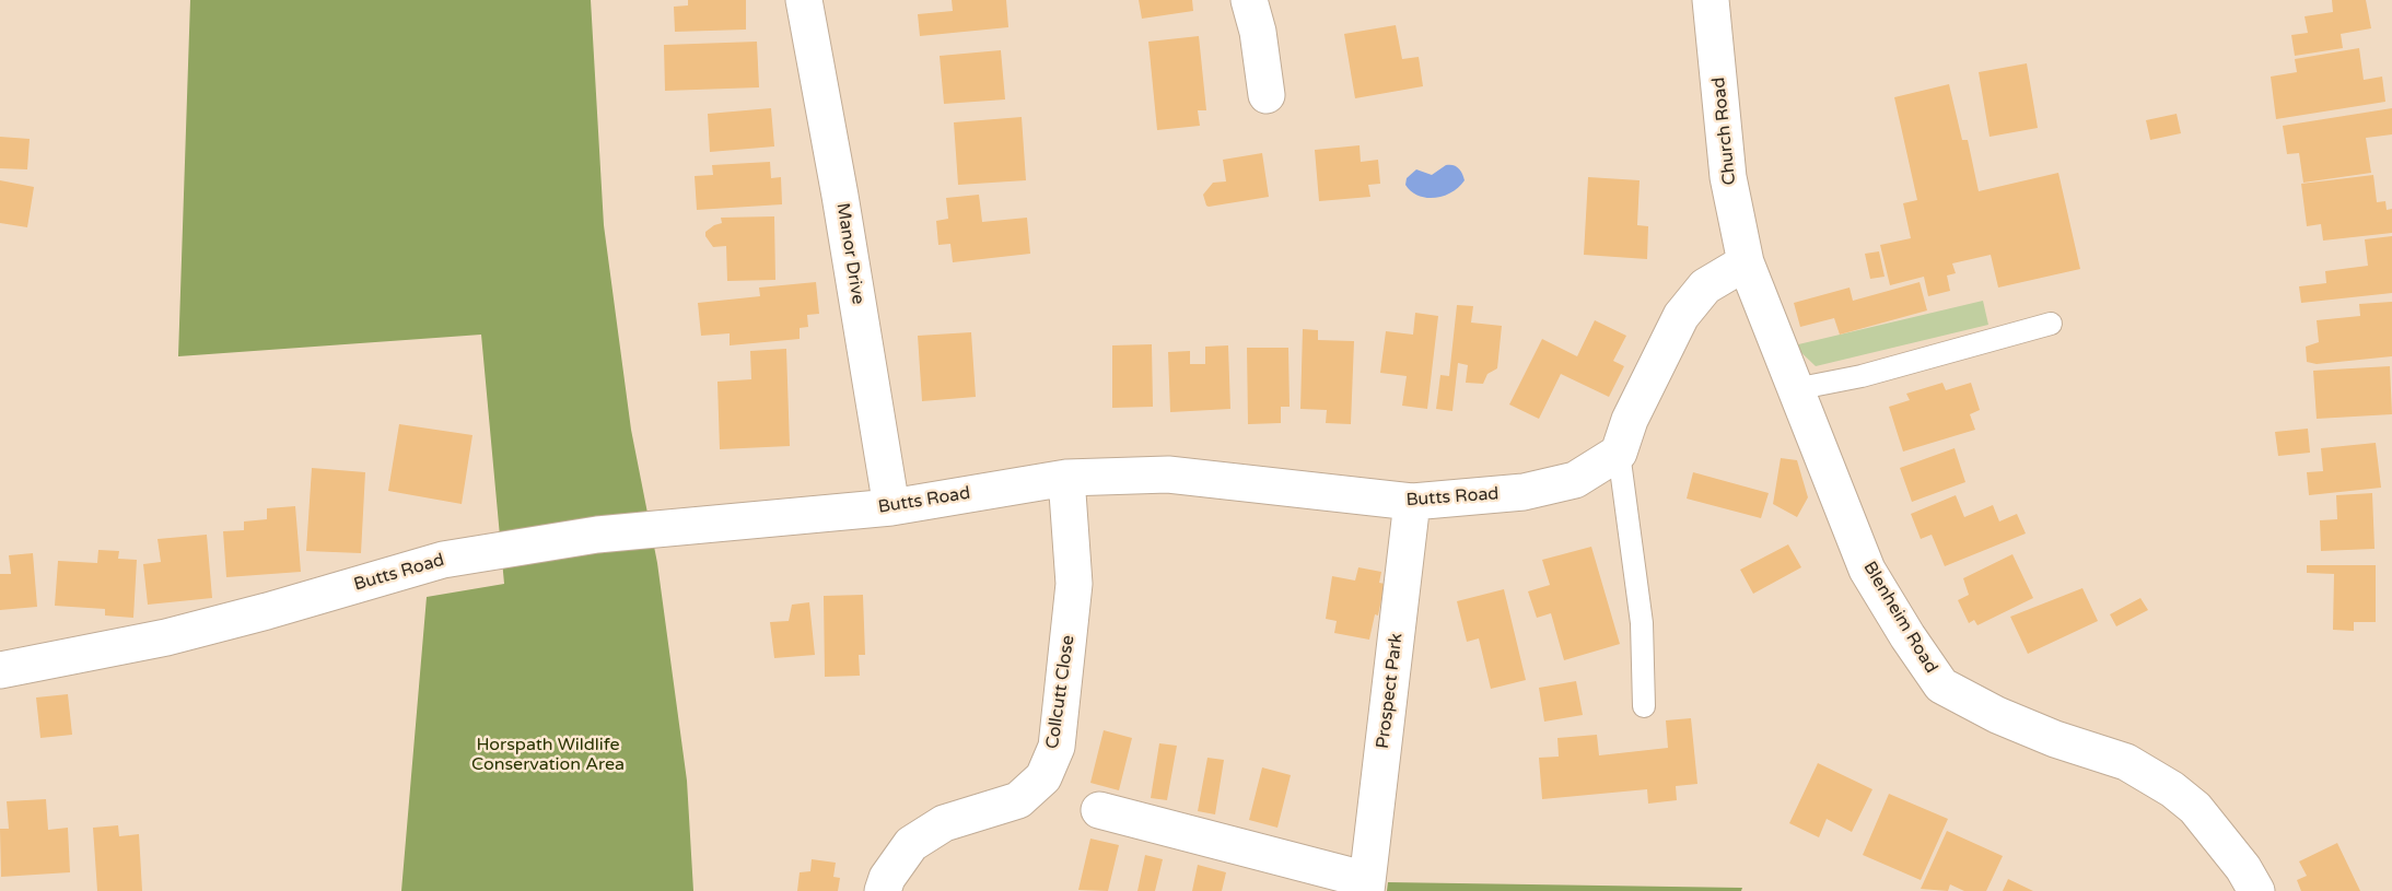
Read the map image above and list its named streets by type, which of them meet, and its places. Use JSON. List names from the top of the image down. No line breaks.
{"streets":{"street":["Church Road","Manor Drive","Butts Road","Blenheim Road","Prospect Park","Collcutt Close"]},"crossings":[["Church Road","Blenheim Road"],["Manor Drive","Butts Road"],["Butts Road","Prospect Park"],["Butts Road","Collcutt Close"]],"parks":["Horspath Wildlife Conservation Area"]}
